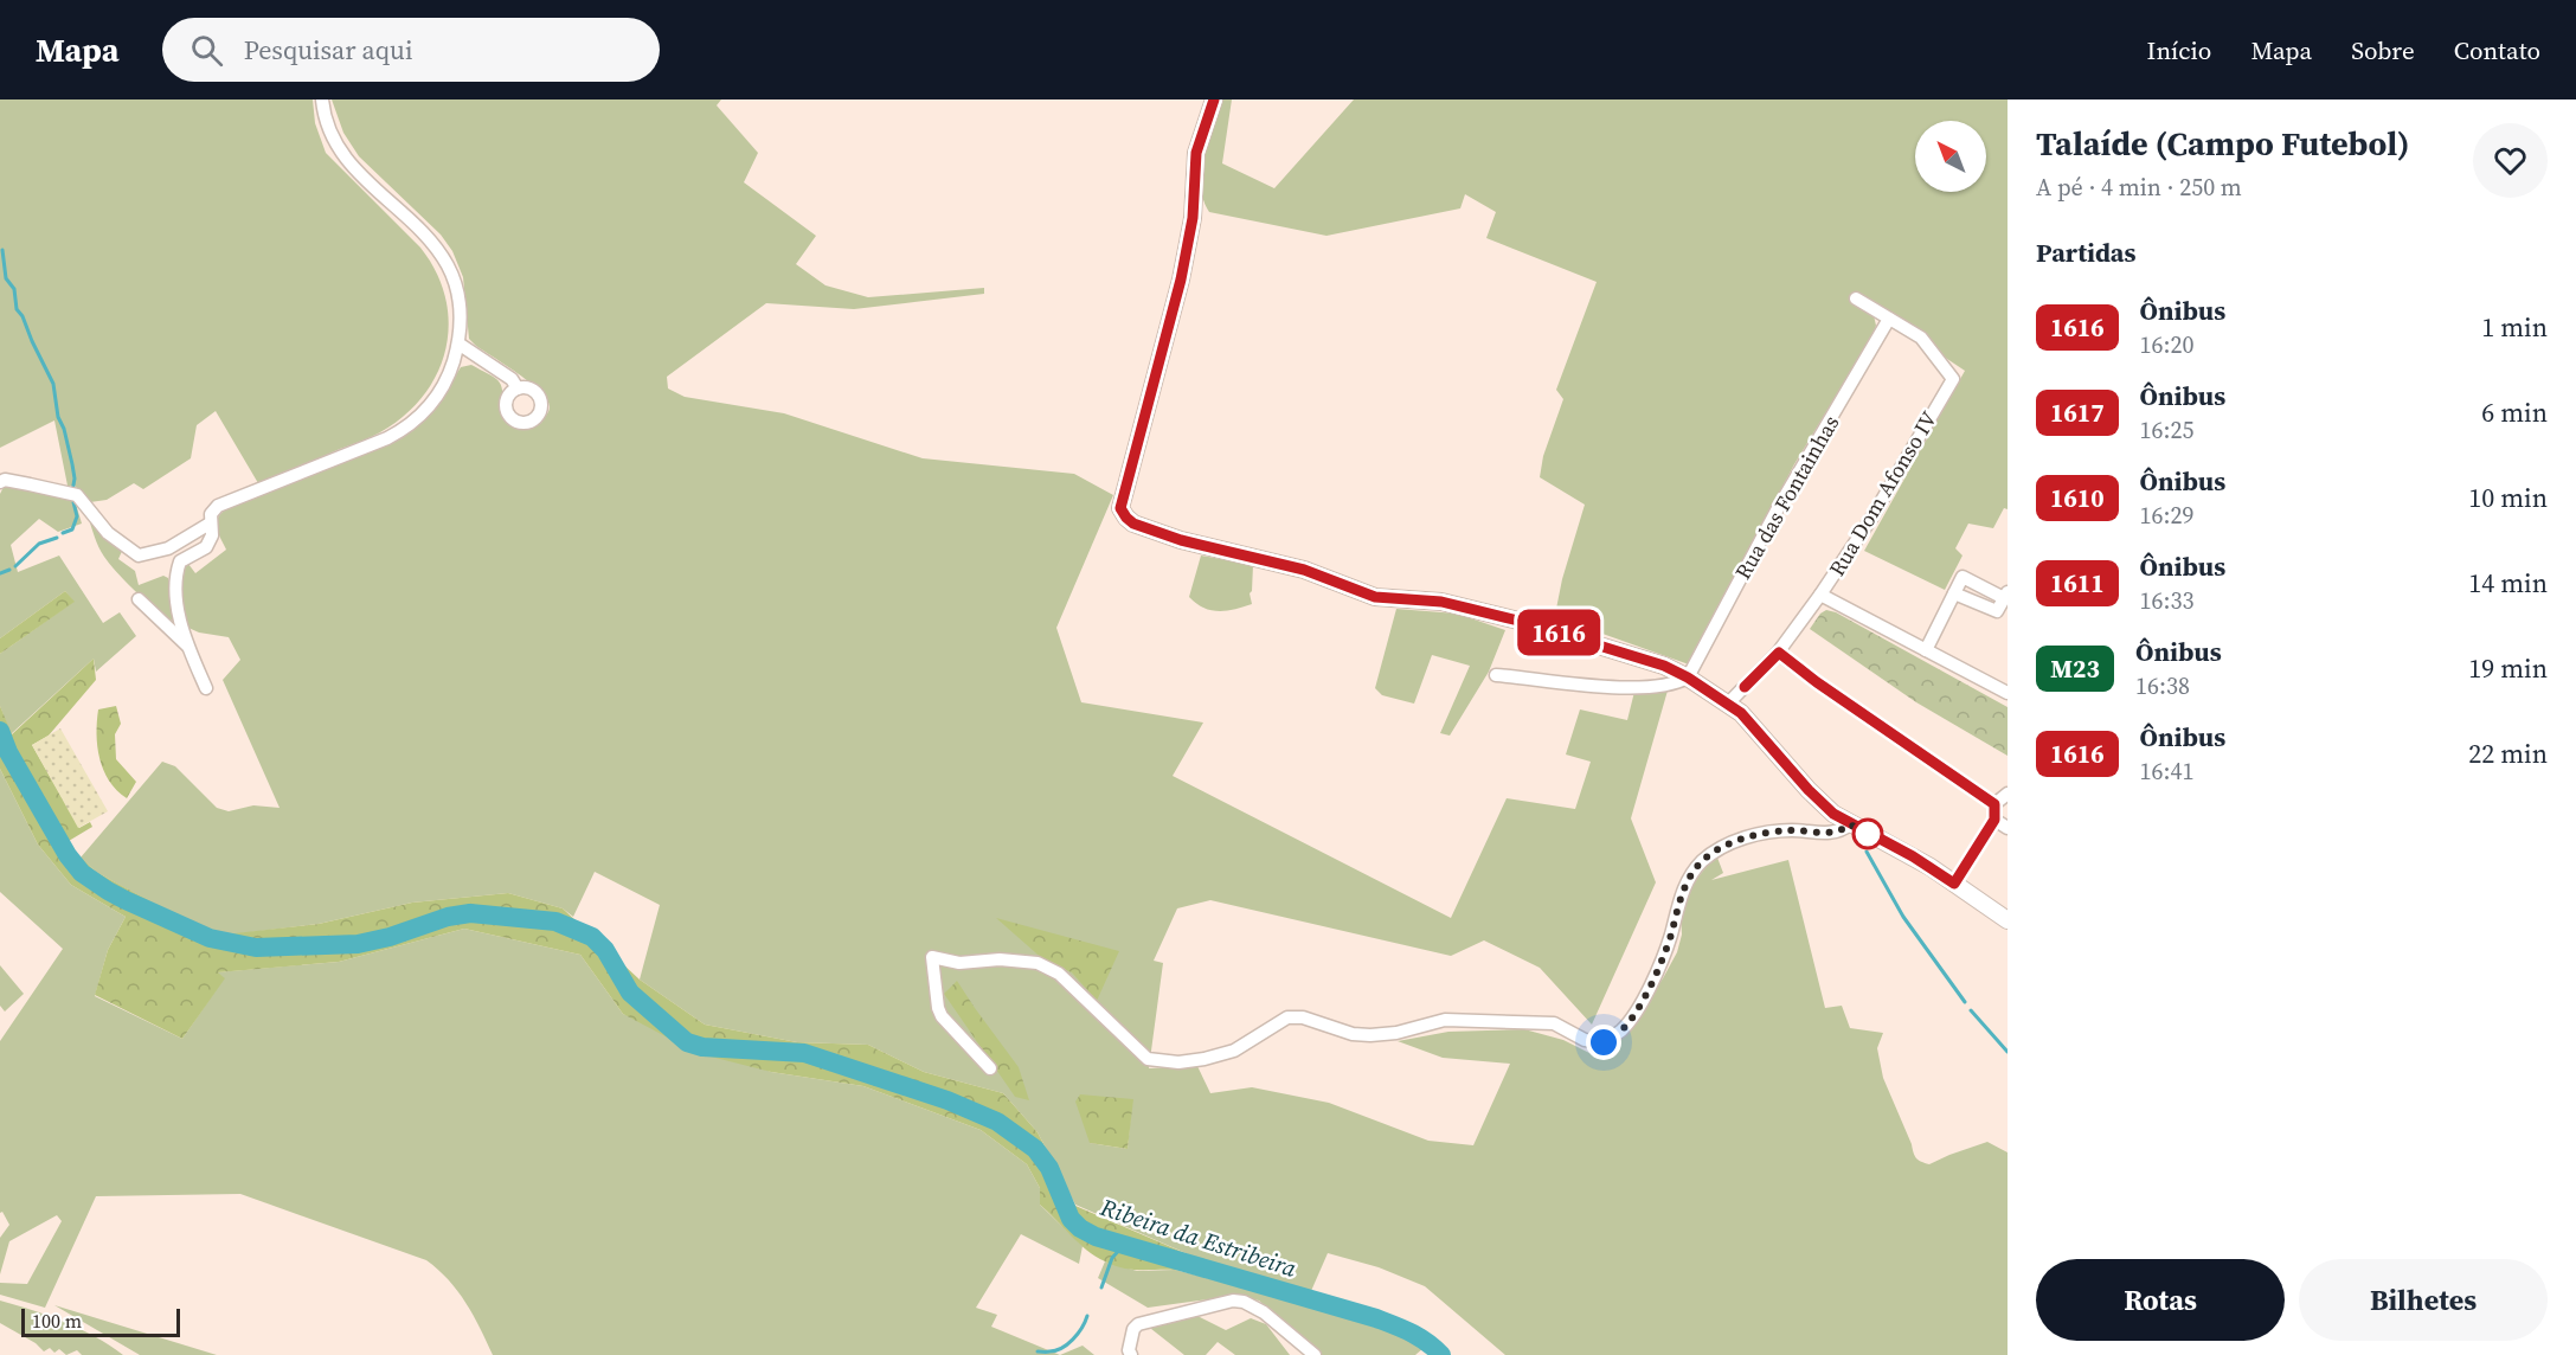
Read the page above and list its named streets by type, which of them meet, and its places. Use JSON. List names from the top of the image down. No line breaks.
{"streets":{"street":["Rua Dom Afonso IV","Rua das Fontainhas"]},"crossings":[["Rua Dom Afonso IV","Rua das Fontainhas"]],"water":["Ribeira da Estribeira"],"lines":["bus line 1616"],"scale_bar":"100 m","north":"top left","page":{"header":"Mapa","search":"Pesquisar aqui","nav":["Início","Mapa","Sobre","Contato"],"on_map":"1616","heading":[["Talaíde (Campo Futebol)","A pé · 4 min · 250 m"],"Partidas"],"list":[{"mark":"1616","name":"Ônibus","note":"16:20","value":"1 min"},{"mark":"1617","name":"Ônibus","note":"16:25","value":"6 min"},{"mark":"1610","name":"Ônibus","note":"16:29","value":"10 min"},{"mark":"1611","name":"Ônibus","note":"16:33","value":"14 min"},{"mark":"M23","name":"Ônibus","note":"16:38","value":"19 min"},{"mark":"1616","name":"Ônibus","note":"16:41","value":"22 min"}],"buttons":["Rotas","Bilhetes"],"scale":"100 m"}}
